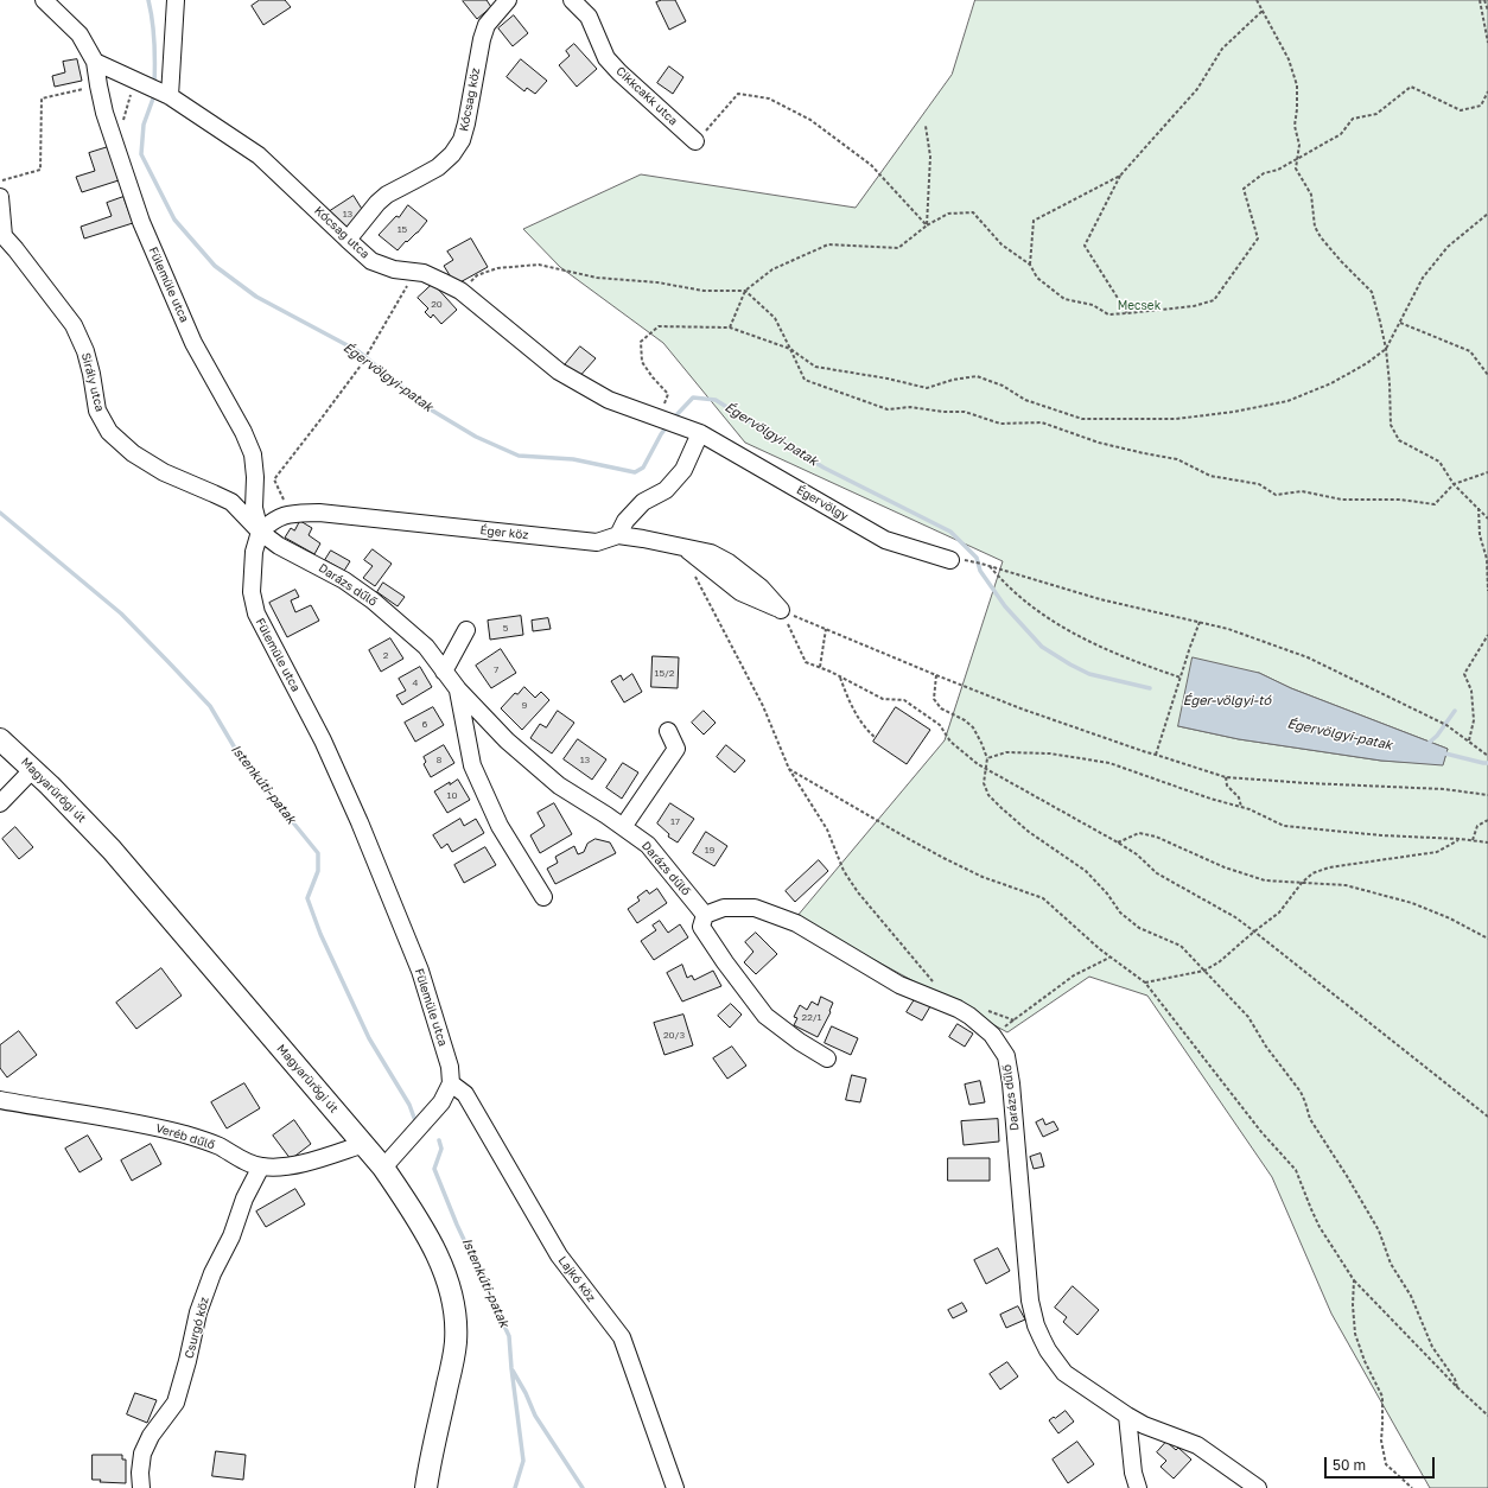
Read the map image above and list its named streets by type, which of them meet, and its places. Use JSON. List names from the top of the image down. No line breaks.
{"streets":{"main road":["Magyarürögi út"],"street":["Cikkcakk utca","Kócsag köz","Kócsag utca","Fülemüle utca","Sirály utca","Égervölgy","Éger köz","Darázs dűlő","Veréb dűlő","Lajkó köz","Csurgó köz"]},"crossings":[["Kócsag köz","Kócsag utca"],["Kócsag utca","Fülemüle utca"],["Kócsag utca","Égervölgy"],["Fülemüle utca","Sirály utca"],["Fülemüle utca","Éger köz"],["Fülemüle utca","Darázs dűlő"],["Fülemüle utca","Lajkó köz"],["Sirály utca","Éger köz"],["Sirály utca","Darázs dűlő"],["Éger köz","Darázs dűlő"],["Magyarürögi út","Veréb dűlő"],["Veréb dűlő","Csurgó köz"]],"water":["Égervölgyi-patak","Éger-völgyi-tó","Istenkúti-patak"],"parks":["Mecsek"],"house_numbers":["13","15","20","5","2","7","15/2","4","9","6","8","13","10","17","19","22/1","20/3"],"scale_bar":"50 m"}
